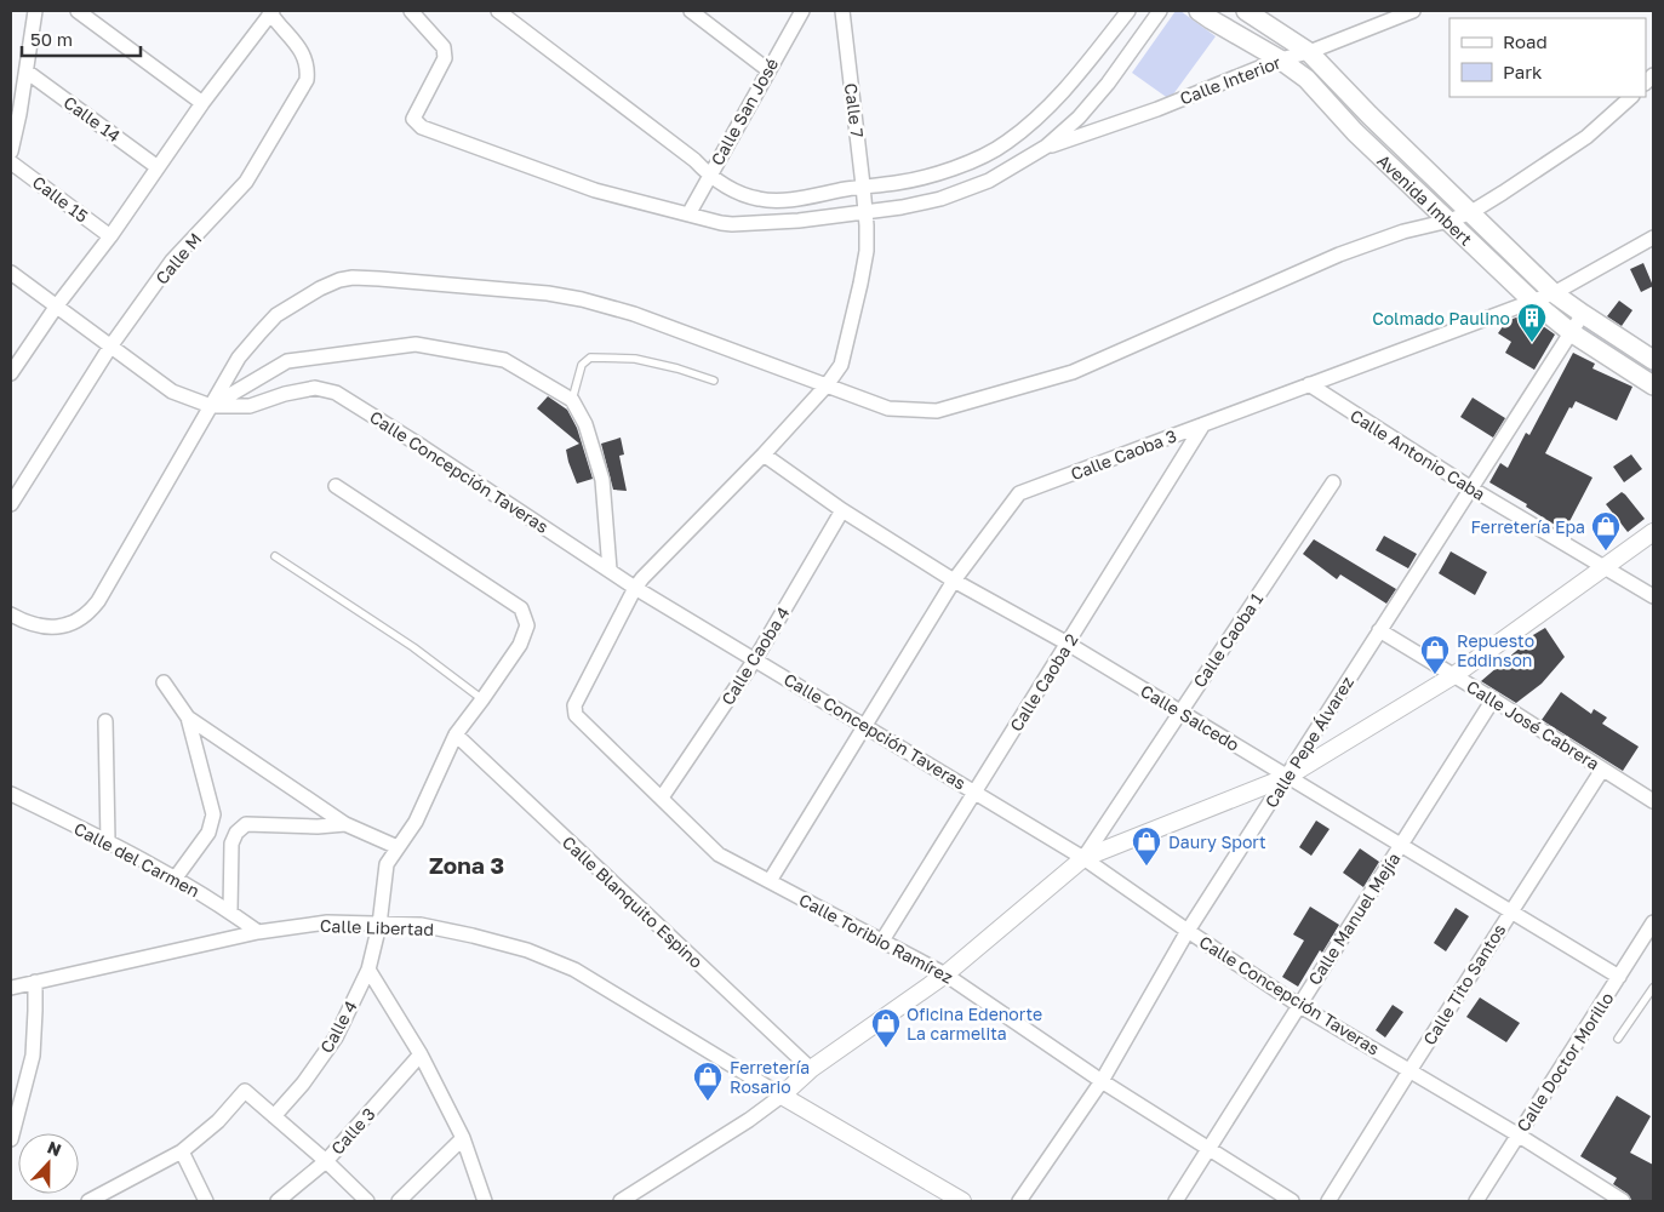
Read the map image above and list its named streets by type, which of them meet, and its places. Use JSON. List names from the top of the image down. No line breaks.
{"streets":{"main road":["Avenida Imbert"],"street":["Calle Interior","Calle 7","Calle San José","Calle 14","Calle 15","Calle M","Calle Caoba 3","Calle Antonio Caba","Calle Concepción Taveras","Calle Caoba 1","Calle Caoba 4","Calle Caoba 2","Calle Salcedo","Calle José Cabrera","Calle Pepe Álvarez","Calle del Carmen","Calle Blanquito Espino","Calle Manuel Mejía","Calle Libertad","Calle Toribio Ramírez","Calle Tito Santos","Calle 4","Calle Doctor Morillo","Calle 3"]},"crossings":[["Calle Interior","Avenida Imbert"],["Calle 7","Calle Concepción Taveras"],["Calle 7","Calle Salcedo"],["Calle 7","Calle Toribio Ramírez"],["Avenida Imbert","Calle Caoba 3"],["Avenida Imbert","Calle Pepe Álvarez"],["Calle M","Calle Concepción Taveras"],["Calle Caoba 3","Calle Antonio Caba"],["Calle Caoba 3","Calle Concepción Taveras"],["Calle Caoba 3","Calle Caoba 2"],["Calle Caoba 3","Calle Salcedo"],["Calle Caoba 3","Calle Toribio Ramírez"],["Calle Antonio Caba","Calle Pepe Álvarez"],["Calle Concepción Taveras","Calle Caoba 1"],["Calle Concepción Taveras","Calle Caoba 4"],["Calle Concepción Taveras","Calle Caoba 2"],["Calle Concepción Taveras","Calle Pepe Álvarez"],["Calle Concepción Taveras","Calle Manuel Mejía"],["Calle Concepción Taveras","Calle Tito Santos"],["Calle Concepción Taveras","Calle Doctor Morillo"],["Calle Caoba 1","Calle Salcedo"],["Calle Caoba 4","Calle Salcedo"],["Calle Caoba 4","Calle Toribio Ramírez"],["Calle Caoba 2","Calle Salcedo"],["Calle Caoba 2","Calle Toribio Ramírez"],["Calle Salcedo","Calle Pepe Álvarez"],["Calle Salcedo","Calle Manuel Mejía"],["Calle Salcedo","Calle Tito Santos"],["Calle Salcedo","Calle Doctor Morillo"],["Calle José Cabrera","Calle Pepe Álvarez"],["Calle José Cabrera","Calle Manuel Mejía"],["Calle José Cabrera","Calle Tito Santos"],["Calle Pepe Álvarez","Calle Toribio Ramírez"],["Calle del Carmen","Calle Libertad"],["Calle Blanquito Espino","Calle 4"],["Calle Manuel Mejía","Calle Toribio Ramírez"],["Calle Libertad","Calle 4"]],"districts":["Zona 3"],"places":{"building":["Colmado Paulino"],"shop":["Ferretería Epa","Repuesto Eddinson","Daury Sport","Oficina Edenorte La carmelita","Ferretería Rosario"]},"legend":["Road","Park"],"scale_bar":"50 m","north":"top"}
